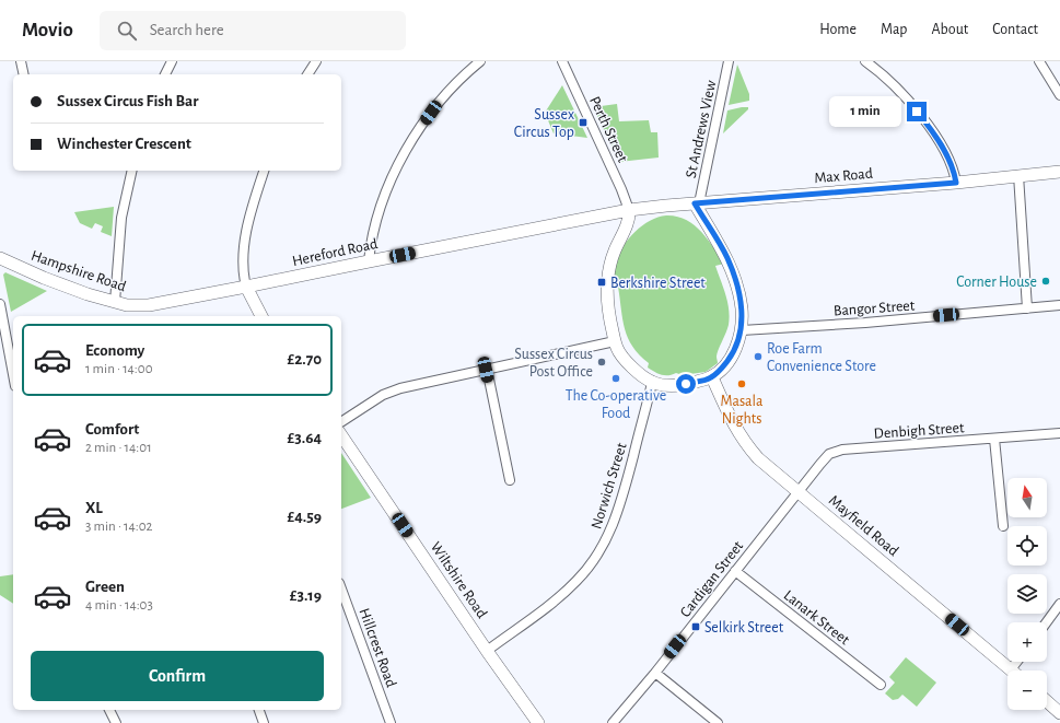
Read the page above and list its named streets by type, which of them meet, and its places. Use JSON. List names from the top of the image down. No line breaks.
{"streets":{"street":["Perth Street","St Andrews View","Max Road","Hereford Road","Hampshire Road","Bangor Street","Denbigh Street","Norwich Street","Mayfield Road","Cardigan Street","Wiltshire Road","Lanark Street","Hillcrest Road"]},"crossings":[["Perth Street","Max Road"],["Perth Street","Hereford Road"],["St Andrews View","Max Road"],["Max Road","Hereford Road"],["Hereford Road","Hampshire Road"],["Denbigh Street","Mayfield Road"],["Denbigh Street","Cardigan Street"],["Norwich Street","Wiltshire Road"],["Mayfield Road","Cardigan Street"],["Cardigan Street","Lanark Street"]],"places":{"transit":["Sussex Circus Top","Berkshire Street","Selkirk Street"],"other":["Corner House","Roe Farm Convenience Store","Sussex Circus Post Office","The Co-operative Food","Masala Nights"]},"north":"top","page":{"header":"Movio","search":"Search here","nav":["Home","Map","About","Contact"],"banner":["Sussex Circus Fish Bar","Winchester Crescent"],"bubble":"1 min","list":[{"name":"Economy","note":"1 min · 14:00","value":"£2.70"},{"name":"Comfort","note":"2 min · 14:01","value":"£3.64"},{"name":"XL","note":"3 min · 14:02","value":"£4.59"},{"name":"Green","note":"4 min · 14:03","value":"£3.19"}],"map_buttons":["+","−"],"buttons":"Confirm"}}
